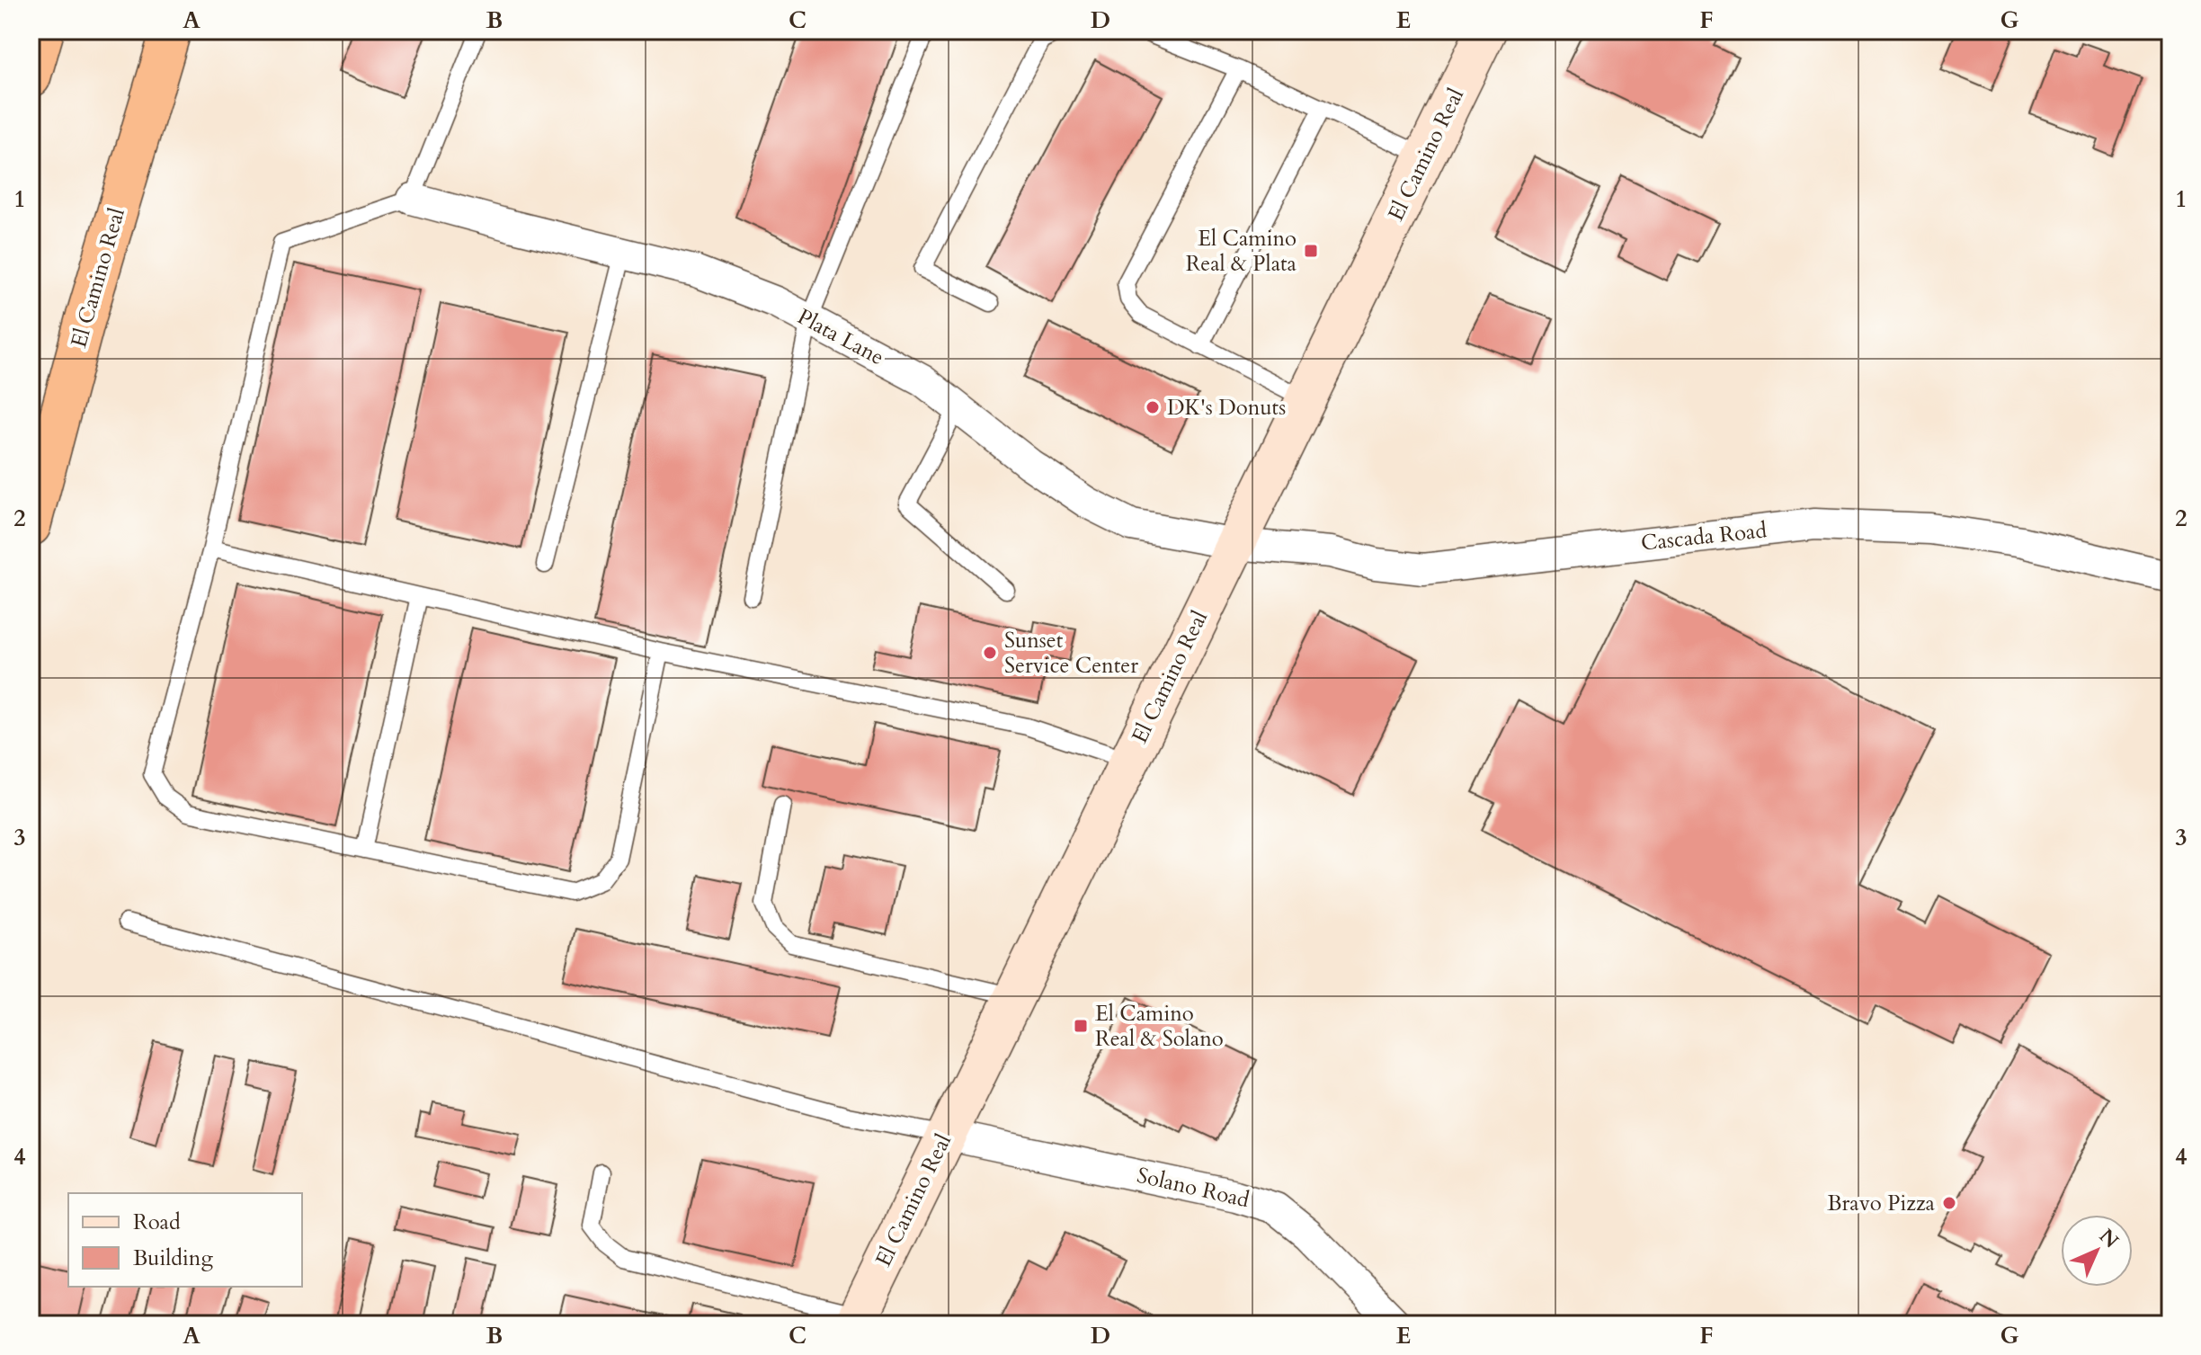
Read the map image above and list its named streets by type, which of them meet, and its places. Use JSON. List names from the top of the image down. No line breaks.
{"streets":{"highway":["El Camino Real"],"street":["Plata Lane","Cascada Road","Solano Road"]},"crossings":[["El Camino Real","Plata Lane"],["El Camino Real","Cascada Road"],["El Camino Real","Solano Road"],["Plata Lane","Cascada Road"]],"places":{"transit":["El Camino Real & Plata","El Camino Real & Solano"],"other":["DK's Donuts","Sunset Service Center","Bravo Pizza"]},"legend":["Road","Building"],"north":"top right","grid":{"columns":["A","B","C","D","E","F","G"],"rows":["1","2","3","4"]}}
